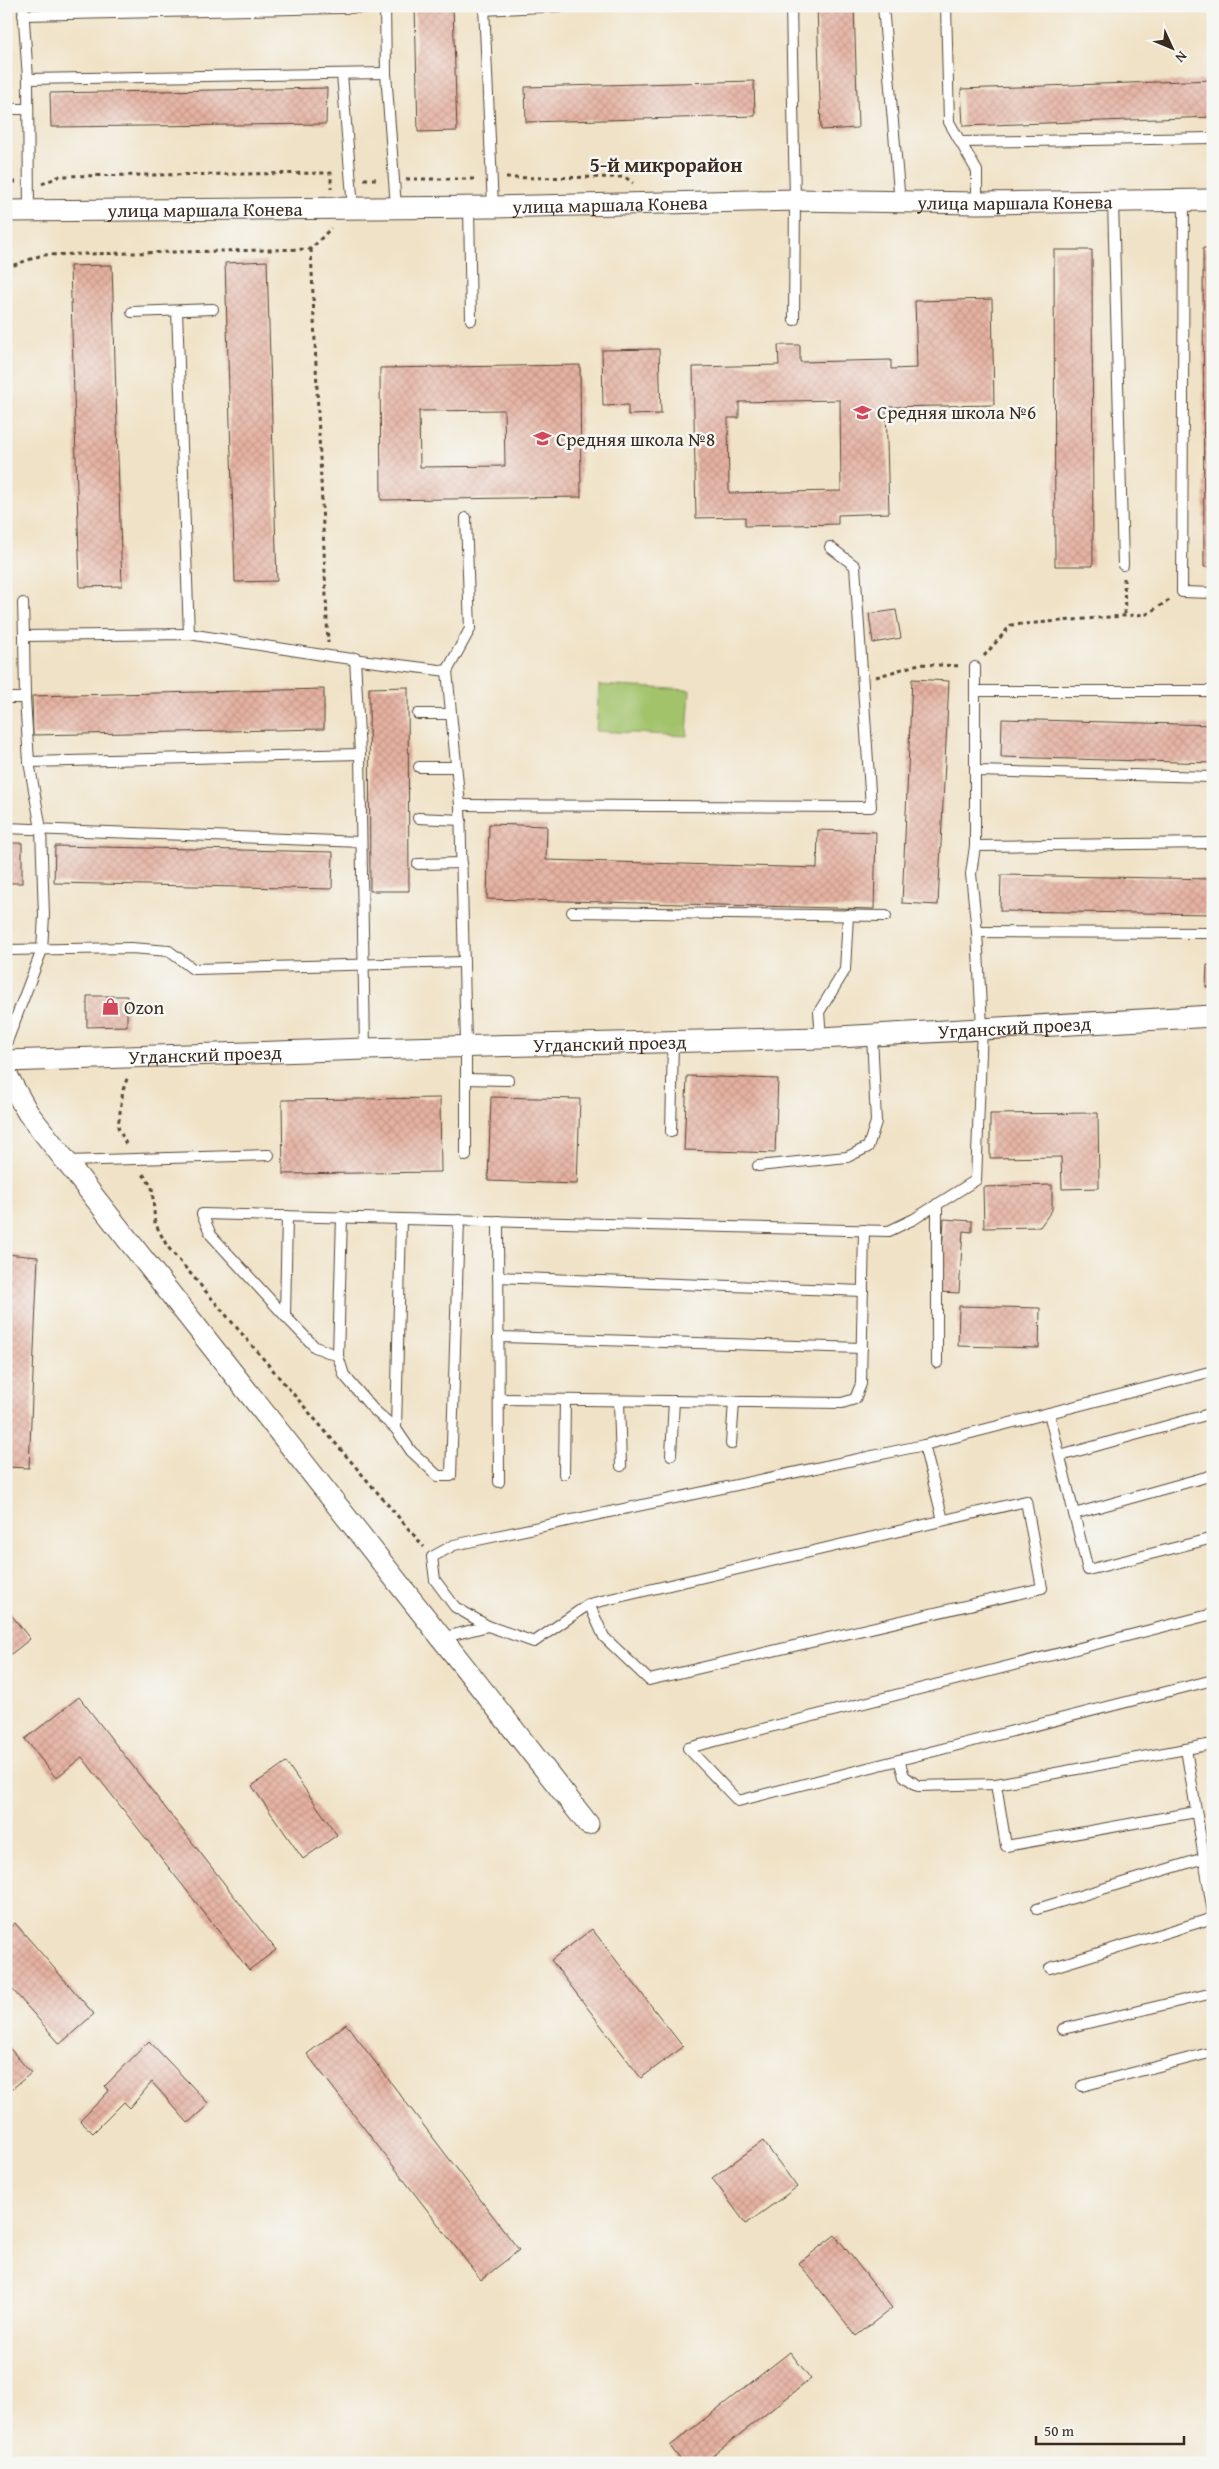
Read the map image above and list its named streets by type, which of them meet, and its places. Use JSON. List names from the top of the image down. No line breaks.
{"streets":{"street":["улица маршала Конева","Угданский проезд"]},"districts":["5-й микрорайон"],"places":{"school or university":["Средняя школа №6","Средняя школа №8"],"shop":["Ozon"]},"scale_bar":"50 m","north":"bottom right"}
